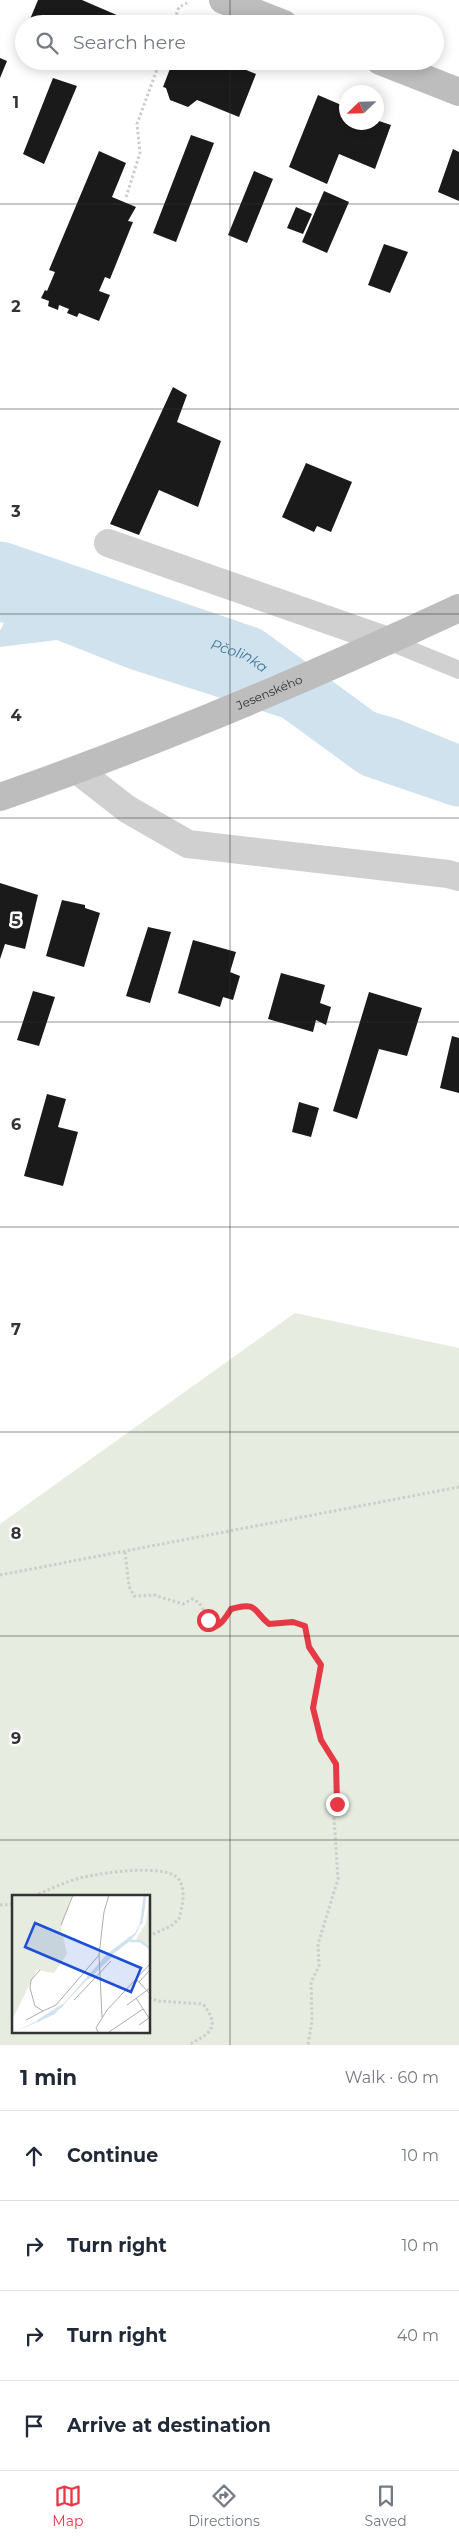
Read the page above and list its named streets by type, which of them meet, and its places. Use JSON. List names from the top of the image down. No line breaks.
{"streets":{"street":["Jesenského"]},"water":["Pčolinka"],"north":"bottom left","page":{"search":"Search here","heading":["1 min","Walk · 60 m"],"list":[["Continue","10 m"],["Turn right","10 m"],["Turn right","40 m"],"Arrive at destination"],"nav":["Map","Directions","Saved"]},"grid":{"rows":["1","2","3","4","5","6","7","8","9"]}}
